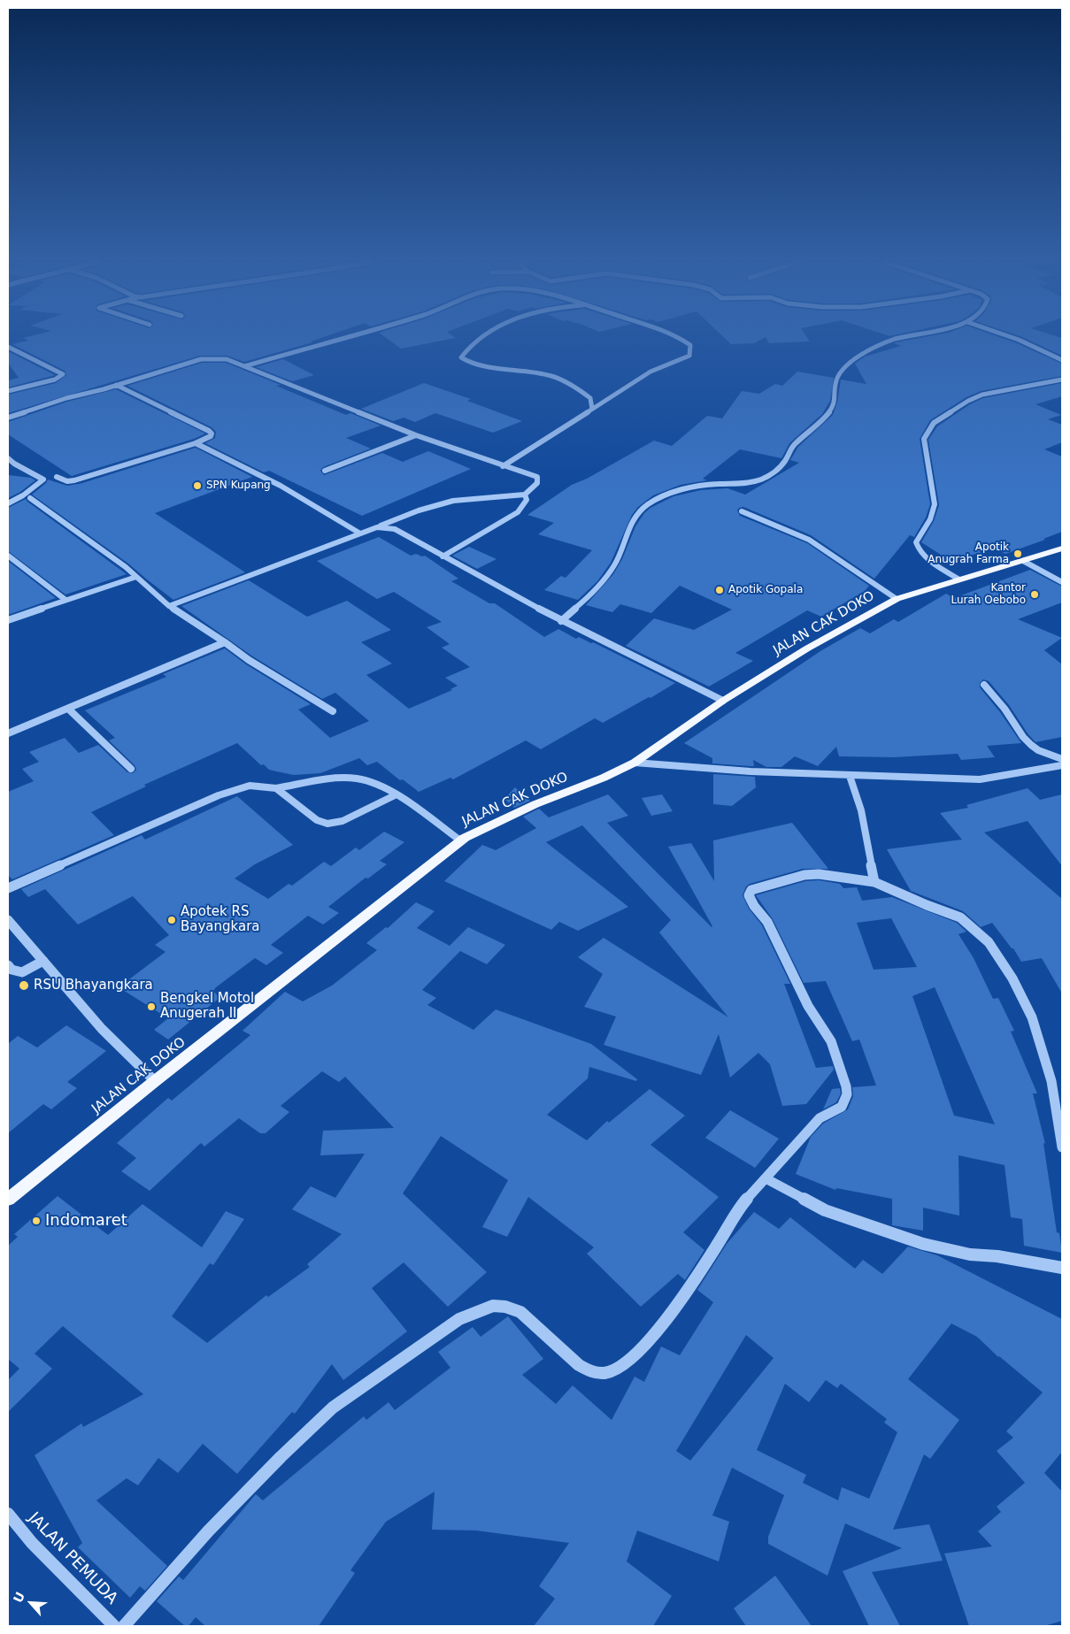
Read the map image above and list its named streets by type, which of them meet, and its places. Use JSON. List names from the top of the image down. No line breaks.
{"streets":{"main road":["JALAN CAK DOKO"],"street":["JALAN PEMUDA"]},"places":["SPN Kupang","Apotik Anugrah Farma","Apotik Gopala","Kantor Lurah Oebobo","Apotek RS Bayangkara","RSU Bhayangkara","Bengkel Motol Anugerah II","Indomaret"],"north":"top left"}
